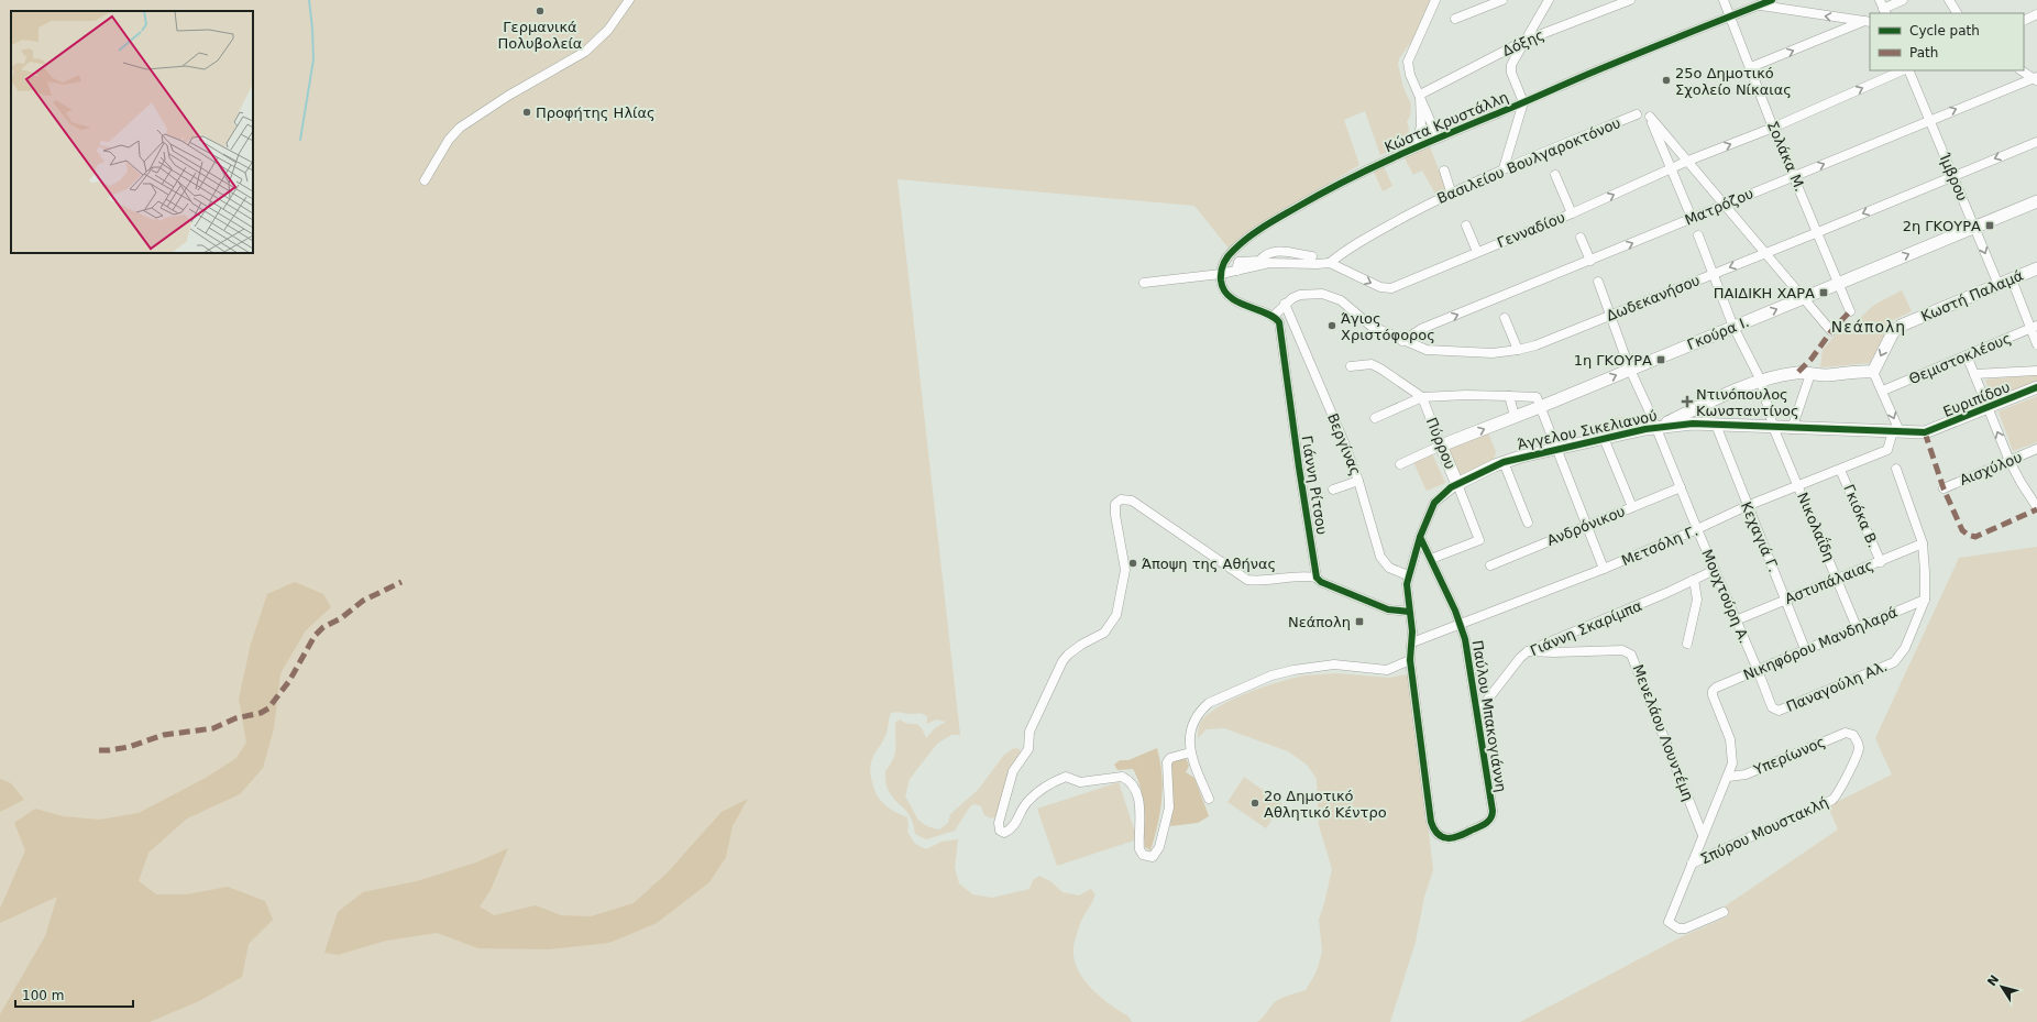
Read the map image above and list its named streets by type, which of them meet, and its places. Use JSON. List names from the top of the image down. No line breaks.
{"streets":{"street":["Δόξης","Κώστα Κρυστάλλη","Σολάκα Μ.","Βασιλείου Βουλγαροκτόνου","Ίμβρου","Ματρόζου","Γενναδίου","Κωστή Παλαμά","Δωδεκανήσου","Γκούρα Ι.","Θεμιστοκλέους","Ευριπίδου","Άγγελου Σικελιανού","Πύρρου","Βεργίνας","Αισχύλου","Γιάννη Ρίτσου","Γκιόκα Β.","Ανδρόνικου","Νικολαΐδη","Κεχαγιά Γ.","Μετσόλη Γ.","Αστυπάλαιας","Μουχτούρη Α.","Γιάννη Σκαρίμπα","Νικηφόρου Μανδηλαρά","Παναγούλη Αλ.","Παύλου Μπακογιάννη","Μενελάου Λουντέμη","Υπερίωνος","Σπύρου Μουστακλή"]},"crossings":[["Κώστα Κρυστάλλη","Σολάκα Μ."],["Κώστα Κρυστάλλη","Γενναδίου"],["Σολάκα Μ.","Ματρόζου"],["Σολάκα Μ.","Γενναδίου"],["Σολάκα Μ.","Δωδεκανήσου"],["Σολάκα Μ.","Γκούρα Ι."],["Βασιλείου Βουλγαροκτόνου","Γενναδίου"],["Ίμβρου","Ματρόζου"],["Ίμβρου","Κωστή Παλαμά"],["Ίμβρου","Δωδεκανήσου"],["Ίμβρου","Γκούρα Ι."],["Ματρόζου","Δωδεκανήσου"],["Δωδεκανήσου","Βεργίνας"],["Δωδεκανήσου","Γιάννη Ρίτσου"],["Δωδεκανήσου","Νικολαΐδη"],["Δωδεκανήσου","Μουχτούρη Α."],["Γκούρα Ι.","Πύρρου"],["Γκούρα Ι.","Νικολαΐδη"],["Γκούρα Ι.","Μουχτούρη Α."],["Ευριπίδου","Άγγελου Σικελιανού"],["Άγγελου Σικελιανού","Πύρρου"],["Άγγελου Σικελιανού","Βεργίνας"],["Άγγελου Σικελιανού","Νικολαΐδη"],["Άγγελου Σικελιανού","Κεχαγιά Γ."],["Άγγελου Σικελιανού","Μετσόλη Γ."],["Άγγελου Σικελιανού","Μουχτούρη Α."],["Άγγελου Σικελιανού","Παύλου Μπακογιάννη"],["Πύρρου","Παύλου Μπακογιάννη"],["Γκιόκα Β.","Μετσόλη Γ."],["Γκιόκα Β.","Αστυπάλαιας"],["Ανδρόνικου","Μουχτούρη Α."],["Νικολαΐδη","Μετσόλη Γ."],["Νικολαΐδη","Αστυπάλαιας"],["Νικολαΐδη","Νικηφόρου Μανδηλαρά"],["Κεχαγιά Γ.","Μετσόλη Γ."],["Κεχαγιά Γ.","Αστυπάλαιας"],["Κεχαγιά Γ.","Νικηφόρου Μανδηλαρά"],["Μετσόλη Γ.","Μουχτούρη Α."],["Μετσόλη Γ.","Παύλου Μπακογιάννη"],["Αστυπάλαιας","Μουχτούρη Α."],["Μουχτούρη Α.","Γιάννη Σκαρίμπα"],["Μουχτούρη Α.","Νικηφόρου Μανδηλαρά"],["Μουχτούρη Α.","Παναγούλη Αλ."],["Γιάννη Σκαρίμπα","Παύλου Μπακογιάννη"],["Γιάννη Σκαρίμπα","Μενελάου Λουντέμη"],["Νικηφόρου Μανδηλαρά","Παναγούλη Αλ."],["Νικηφόρου Μανδηλαρά","Υπερίωνος"],["Υπερίωνος","Σπύρου Μουστακλή"]],"one_way":["Ματρόζου","Γενναδίου","Κωστή Παλαμά","Δωδεκανήσου"],"districts":["Νεάπολη"],"places":{"other":["Γερμανικά Πολυβολεία","25o Δημοτικό Σχολείο Νίκαιας","Προφήτης Ηλίας","Άγιος Χριστόφορος","Άποψη της Αθήνας","2o Δημοτικό Αθλητικό Κέντρο"],"transit":["2η ΓΚΟΥΡΑ","ΠΑΙΔΙΚΗ ΧΑΡΑ","1η ΓΚΟΥΡΑ","Νεάπολη"],"health":["Ντινόπουλος Κωνσταντίνος"]},"legend":["Cycle path","Path"],"scale_bar":"100 m","north":"top left"}
